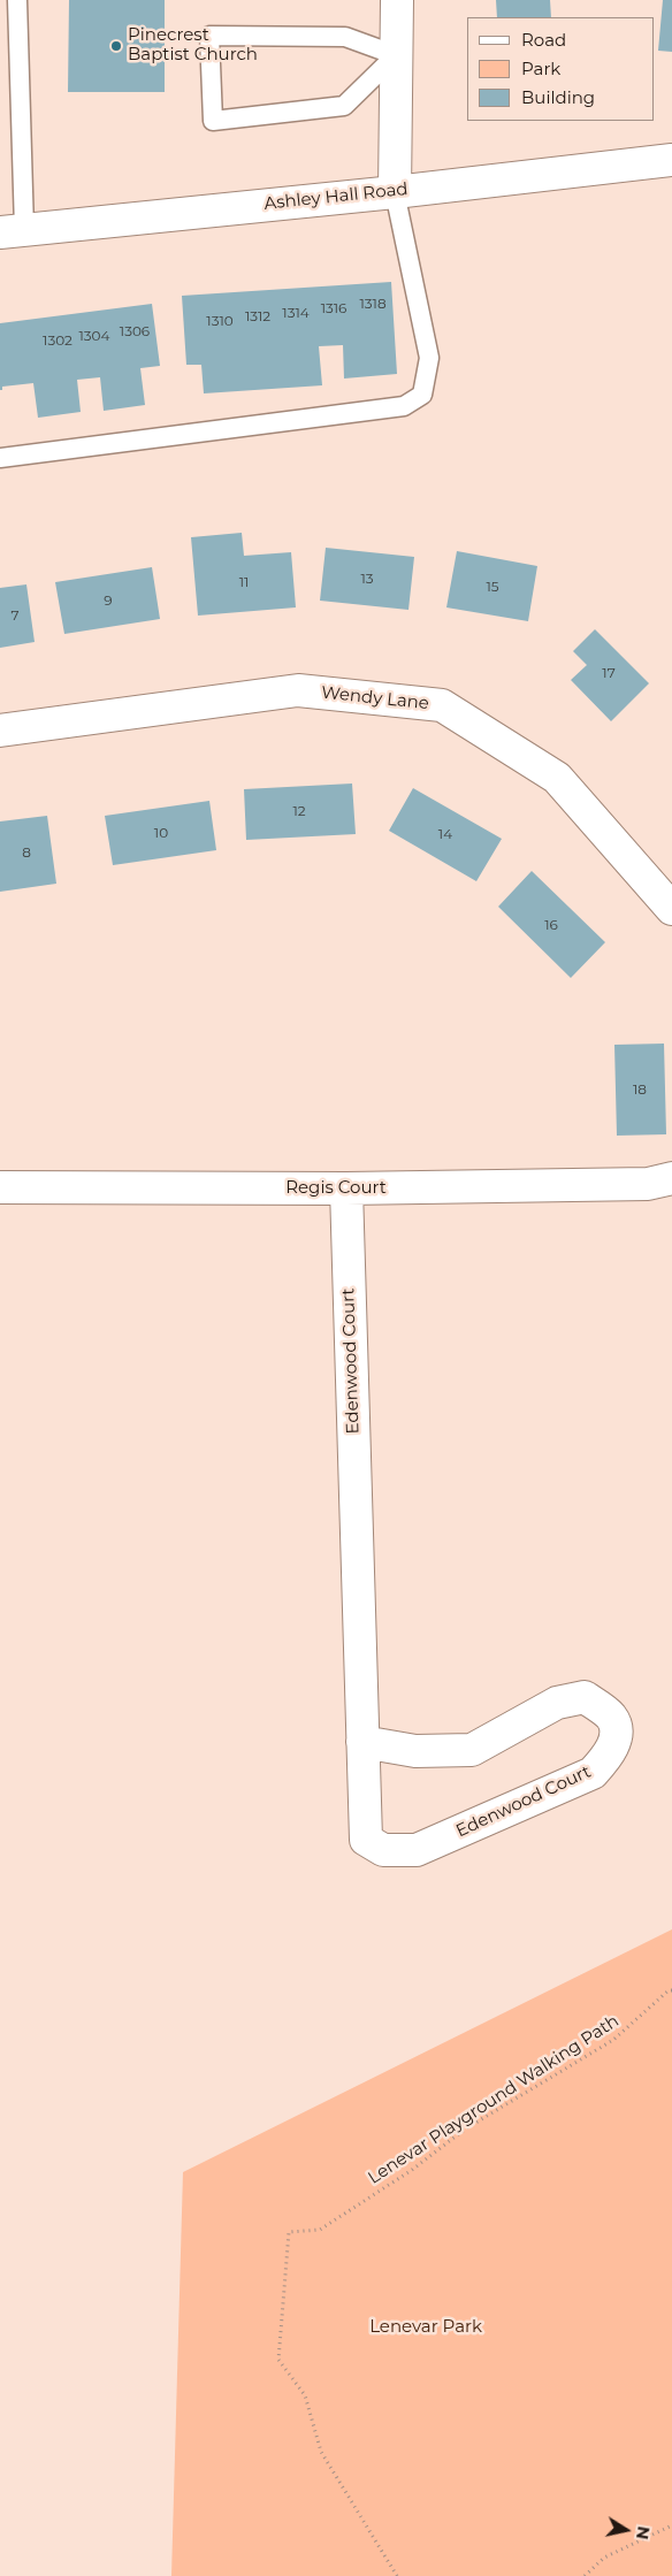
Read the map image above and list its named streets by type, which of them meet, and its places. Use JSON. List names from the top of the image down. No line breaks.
{"streets":{"street":["Ashley Hall Road","Wendy Lane","Regis Court","Edenwood Court"],"path":["Lenevar Playground Walking Path"]},"crossings":[["Regis Court","Edenwood Court"]],"parks":["Lenevar Park"],"places":["Pinecrest Baptist Church"],"house_numbers":["1318","1316","1314","1312","1310","1306","1304","1302","13","11","15","9","7","17","12","10","14","8","16","18"],"legend":["Road","Park","Building"],"north":"right"}
